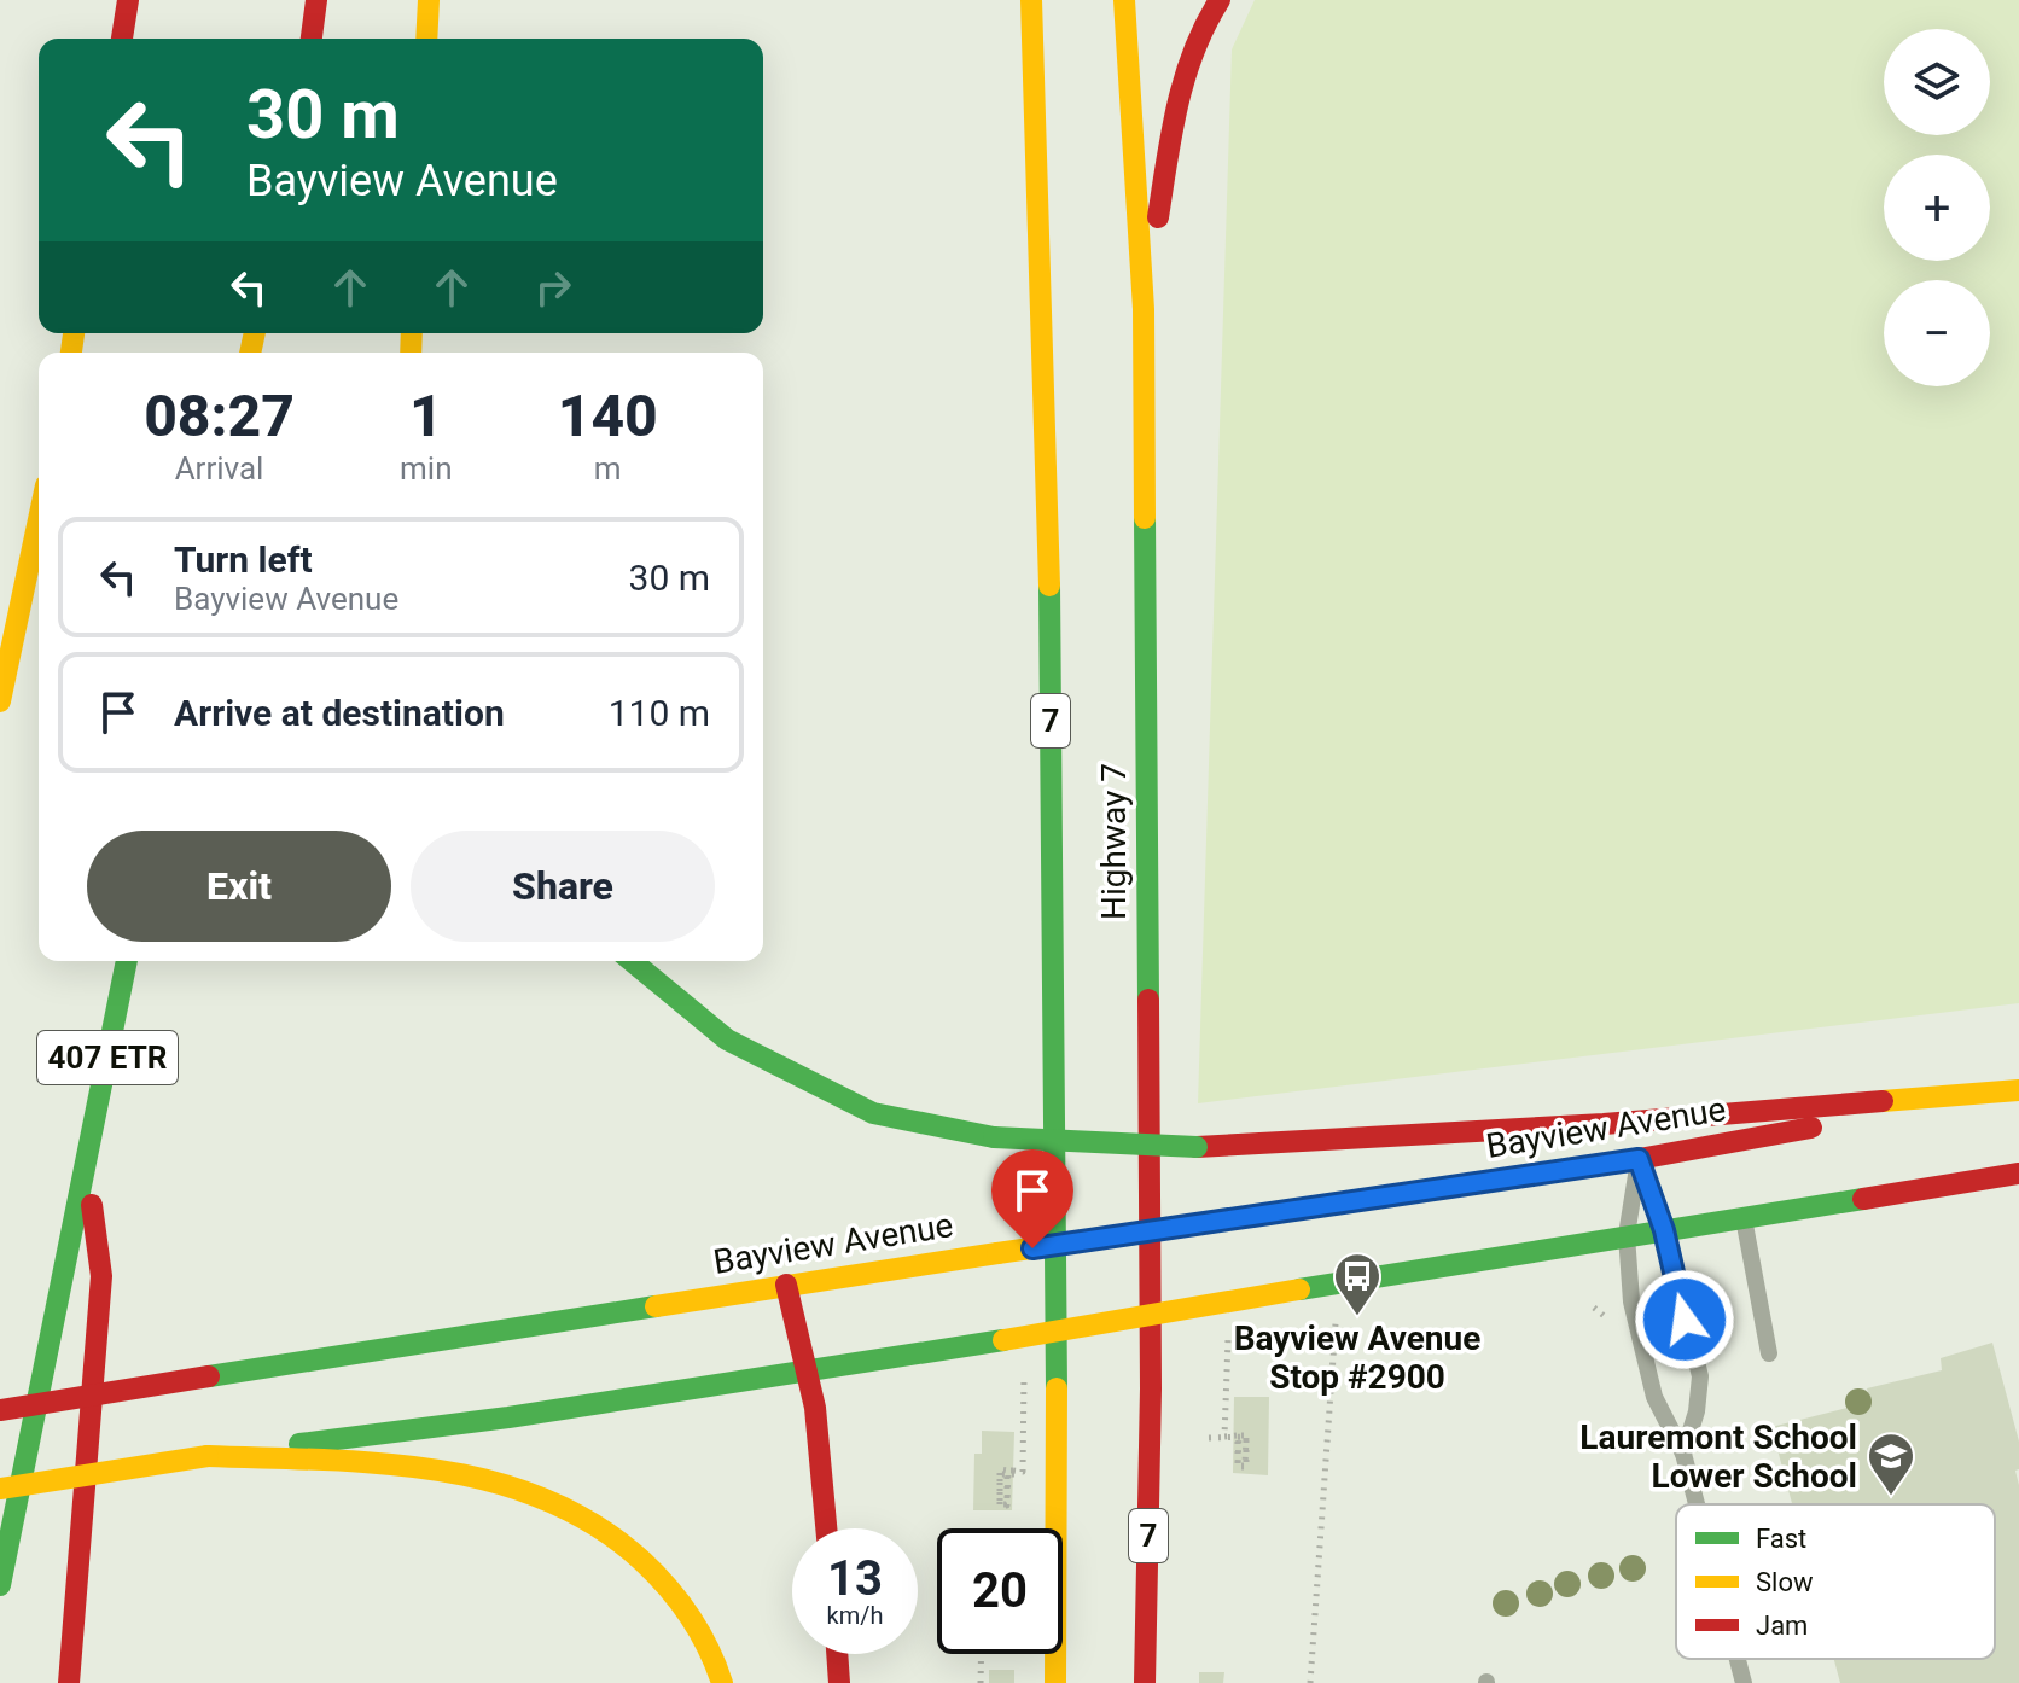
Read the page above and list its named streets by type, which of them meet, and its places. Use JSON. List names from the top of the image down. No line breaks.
{"streets":{"main road":["7","Highway 7","407 ETR","Bayview Avenue"]},"places":{"bus stop":["Bayview Avenue Stop #2900"],"school or university":["Lauremont School Lower School"]},"legend":["Fast","Slow","Jam"],"page":{"map_buttons":["+","−"],"turn":["30 m","Bayview Avenue"],"eta":["08:27","Arrival","1","min","140","m"],"list":[{"name":"Turn left","note":"Bayview Avenue","value":"30 m"},{"name":"Arrive at destination","value":"110 m"}],"buttons":["Exit","Share"],"speed":"13 km/h","limit":"20"}}
